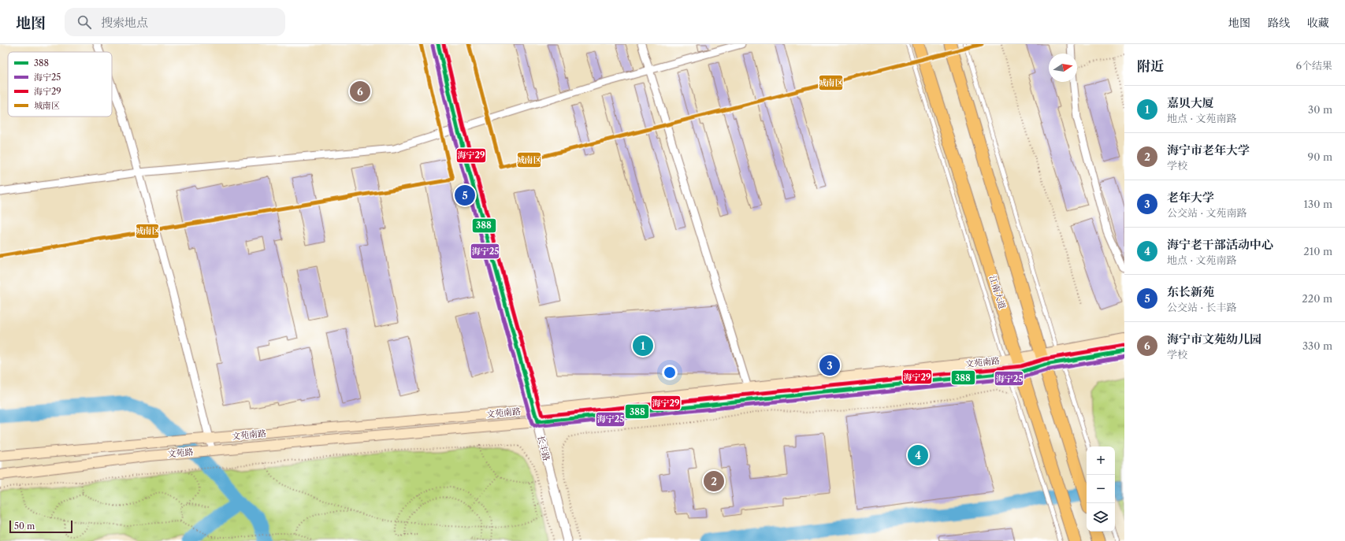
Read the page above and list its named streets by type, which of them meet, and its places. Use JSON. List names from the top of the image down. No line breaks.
{"streets":{"highway":["江南大道"],"main road":["文苑南路","文苑路"],"street":["长丰路"]},"crossings":[["江南大道","文苑南路"],["文苑南路","长丰路"],["文苑南路","文苑路"]],"lines":["transit line 388","transit line 海宁29","transit line 城南区","transit line 海宁25"],"legend":["388","海宁25","海宁29","城南区"],"scale_bar":"50 m","north":"right","page":{"header":"地图","search":"搜索地点","nav":["地图","路线","收藏"],"heading":["附近","6个结果"],"pins":["6","5","1","3","4","2"],"list":[{"mark":"1","name":"嘉贝大厦","note":"地点 · 文苑南路","value":"30 m"},{"mark":"2","name":"海宁市老年大学","note":"学校","value":"90 m"},{"mark":"3","name":"老年大学","note":"公交站 · 文苑南路","value":"130 m"},{"mark":"4","name":"海宁老干部活动中心","note":"地点 · 文苑南路","value":"210 m"},{"mark":"5","name":"东长新苑","note":"公交站 · 长丰路","value":"220 m"},{"mark":"6","name":"海宁市文苑幼儿园","note":"学校","value":"330 m"}],"map_buttons":["+","−"],"scale":"50 m"}}
